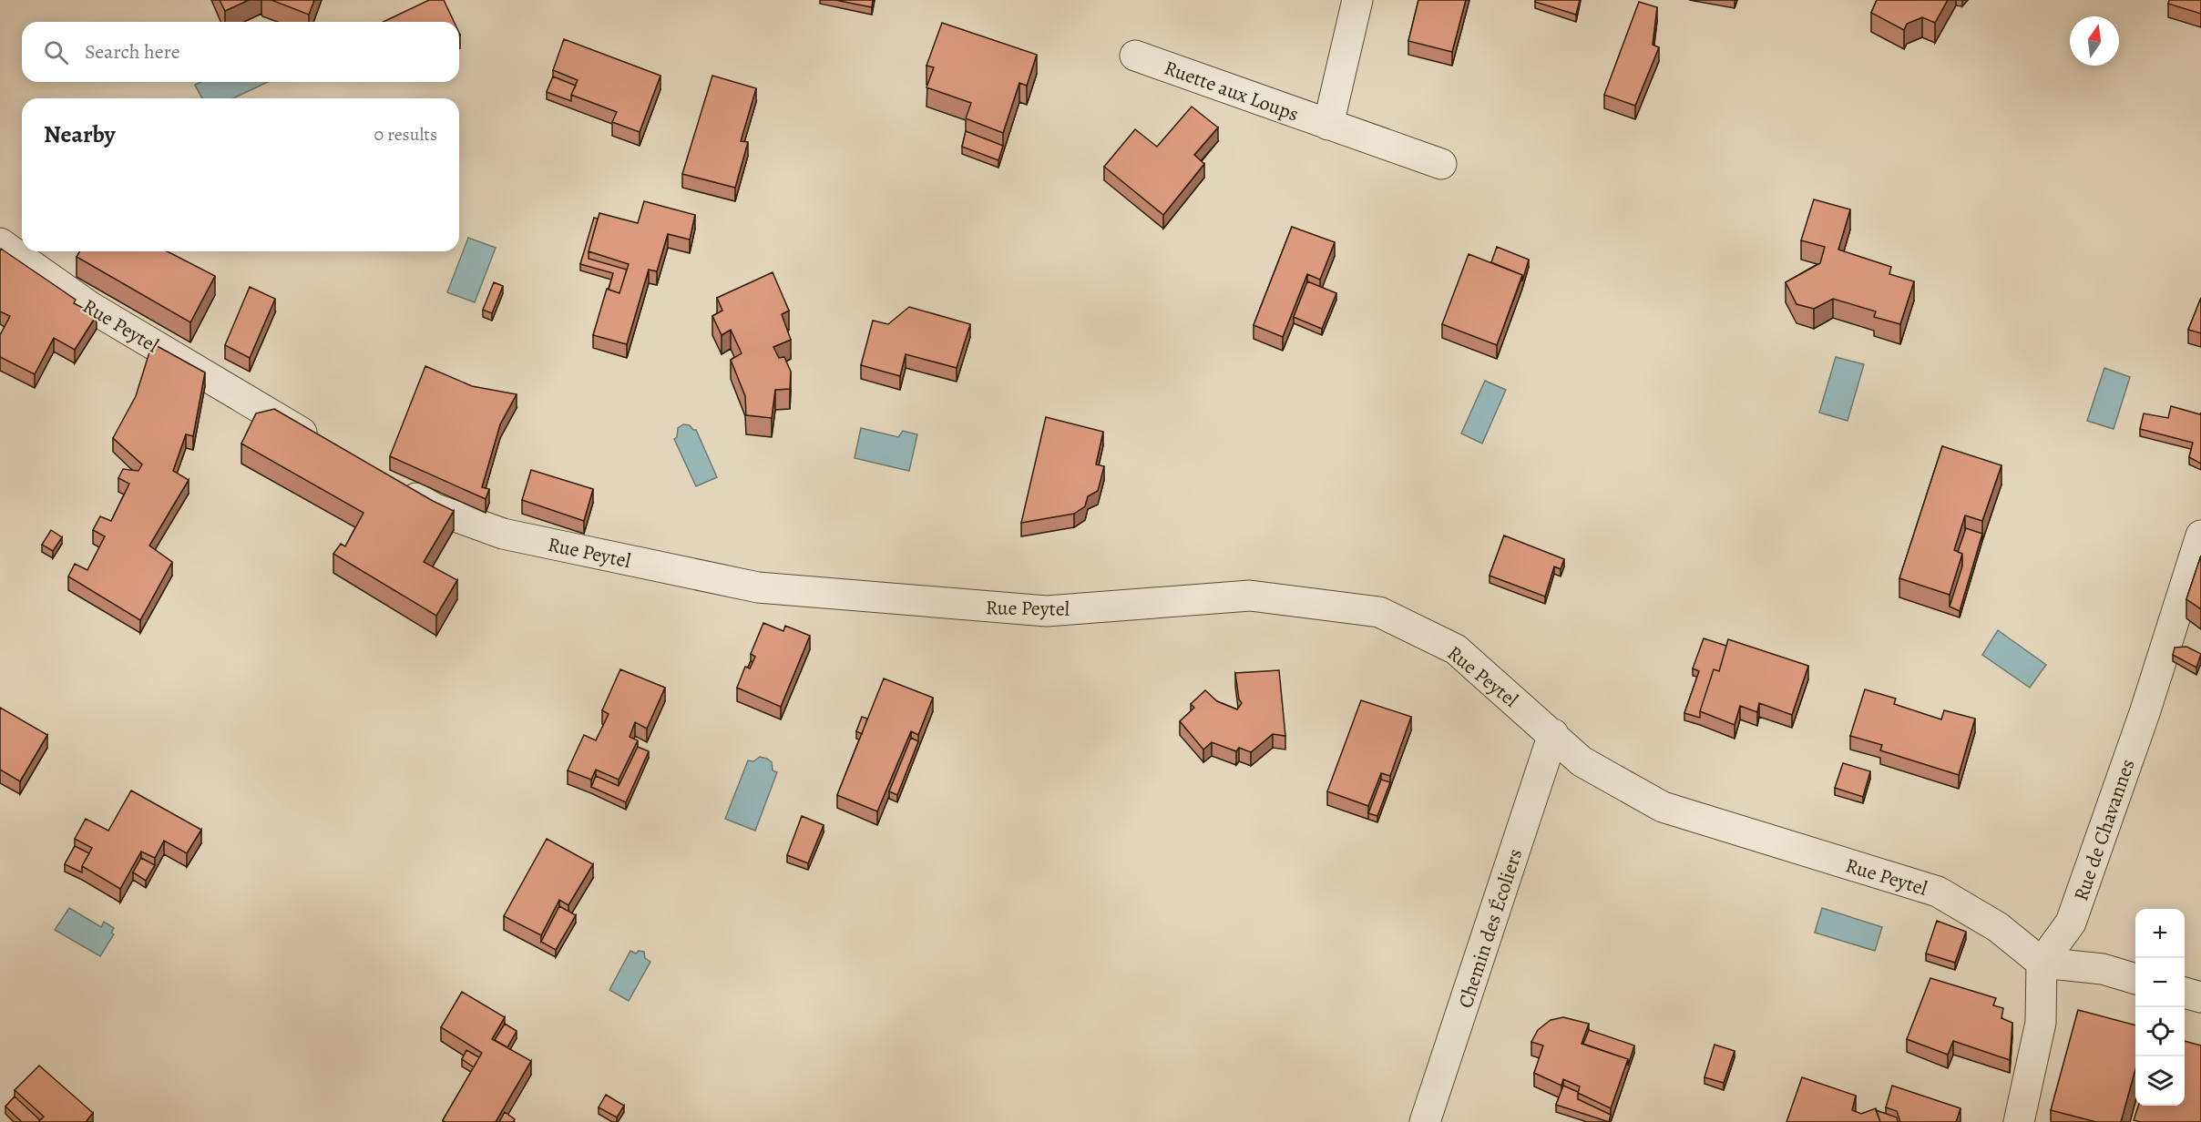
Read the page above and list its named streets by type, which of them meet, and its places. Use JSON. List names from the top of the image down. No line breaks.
{"streets":{"street":["Ruette aux Loups","Rue Peytel","Rue de Chavannes","Chemin des Écoliers"]},"crossings":[["Rue Peytel","Rue de Chavannes"],["Rue Peytel","Chemin des Écoliers"]],"north":"top","page":{"search":"Search here","heading":["Nearby","0 results"],"map_buttons":["+","−"]}}
